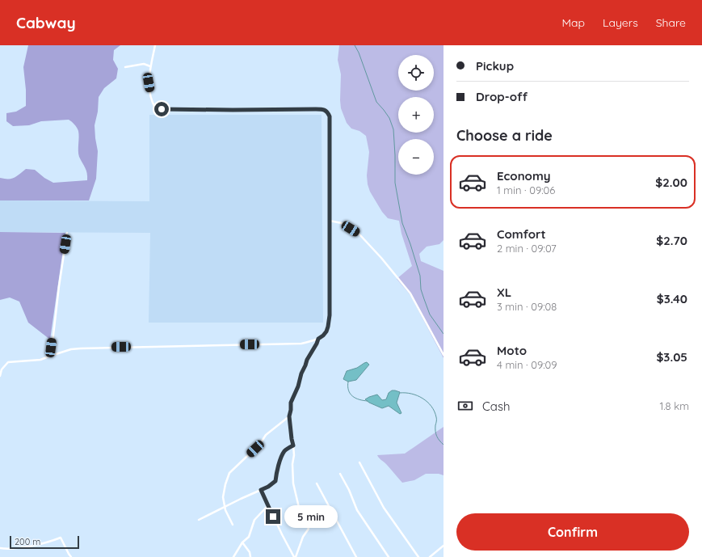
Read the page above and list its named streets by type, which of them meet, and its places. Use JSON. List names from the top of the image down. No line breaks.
{"scale_bar":"200 m","page":{"header":"Cabway","nav":["Map","Layers","Share"],"banner":["Pickup","Drop-off"],"map_buttons":["+","−"],"heading":"Choose a ride","list":[{"name":"Economy","note":"1 min · 09:06","value":"$2.00"},{"name":"Comfort","note":"2 min · 09:07","value":"$2.70"},{"name":"XL","note":"3 min · 09:08","value":"$3.40"},{"name":"Moto","note":"4 min · 09:09","value":"$3.05"}],"pay":["Cash","1.8 km"],"bubble":"5 min","buttons":"Confirm","scale":"200 m"}}
